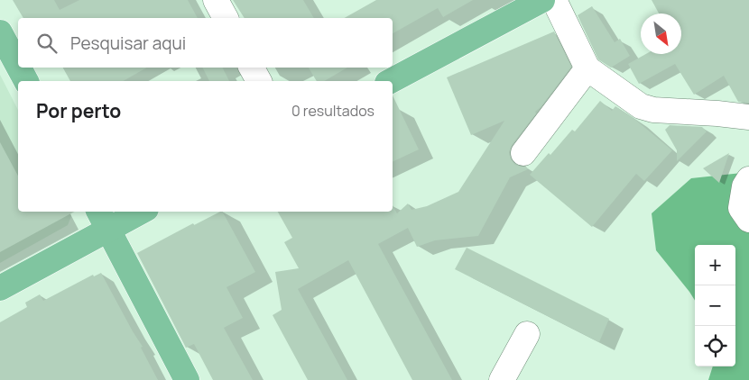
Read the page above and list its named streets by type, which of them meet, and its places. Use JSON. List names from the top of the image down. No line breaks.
{"north":"bottom right","page":{"search":"Pesquisar aqui","heading":["Por perto","0 resultados"],"map_buttons":["+","−"]}}
